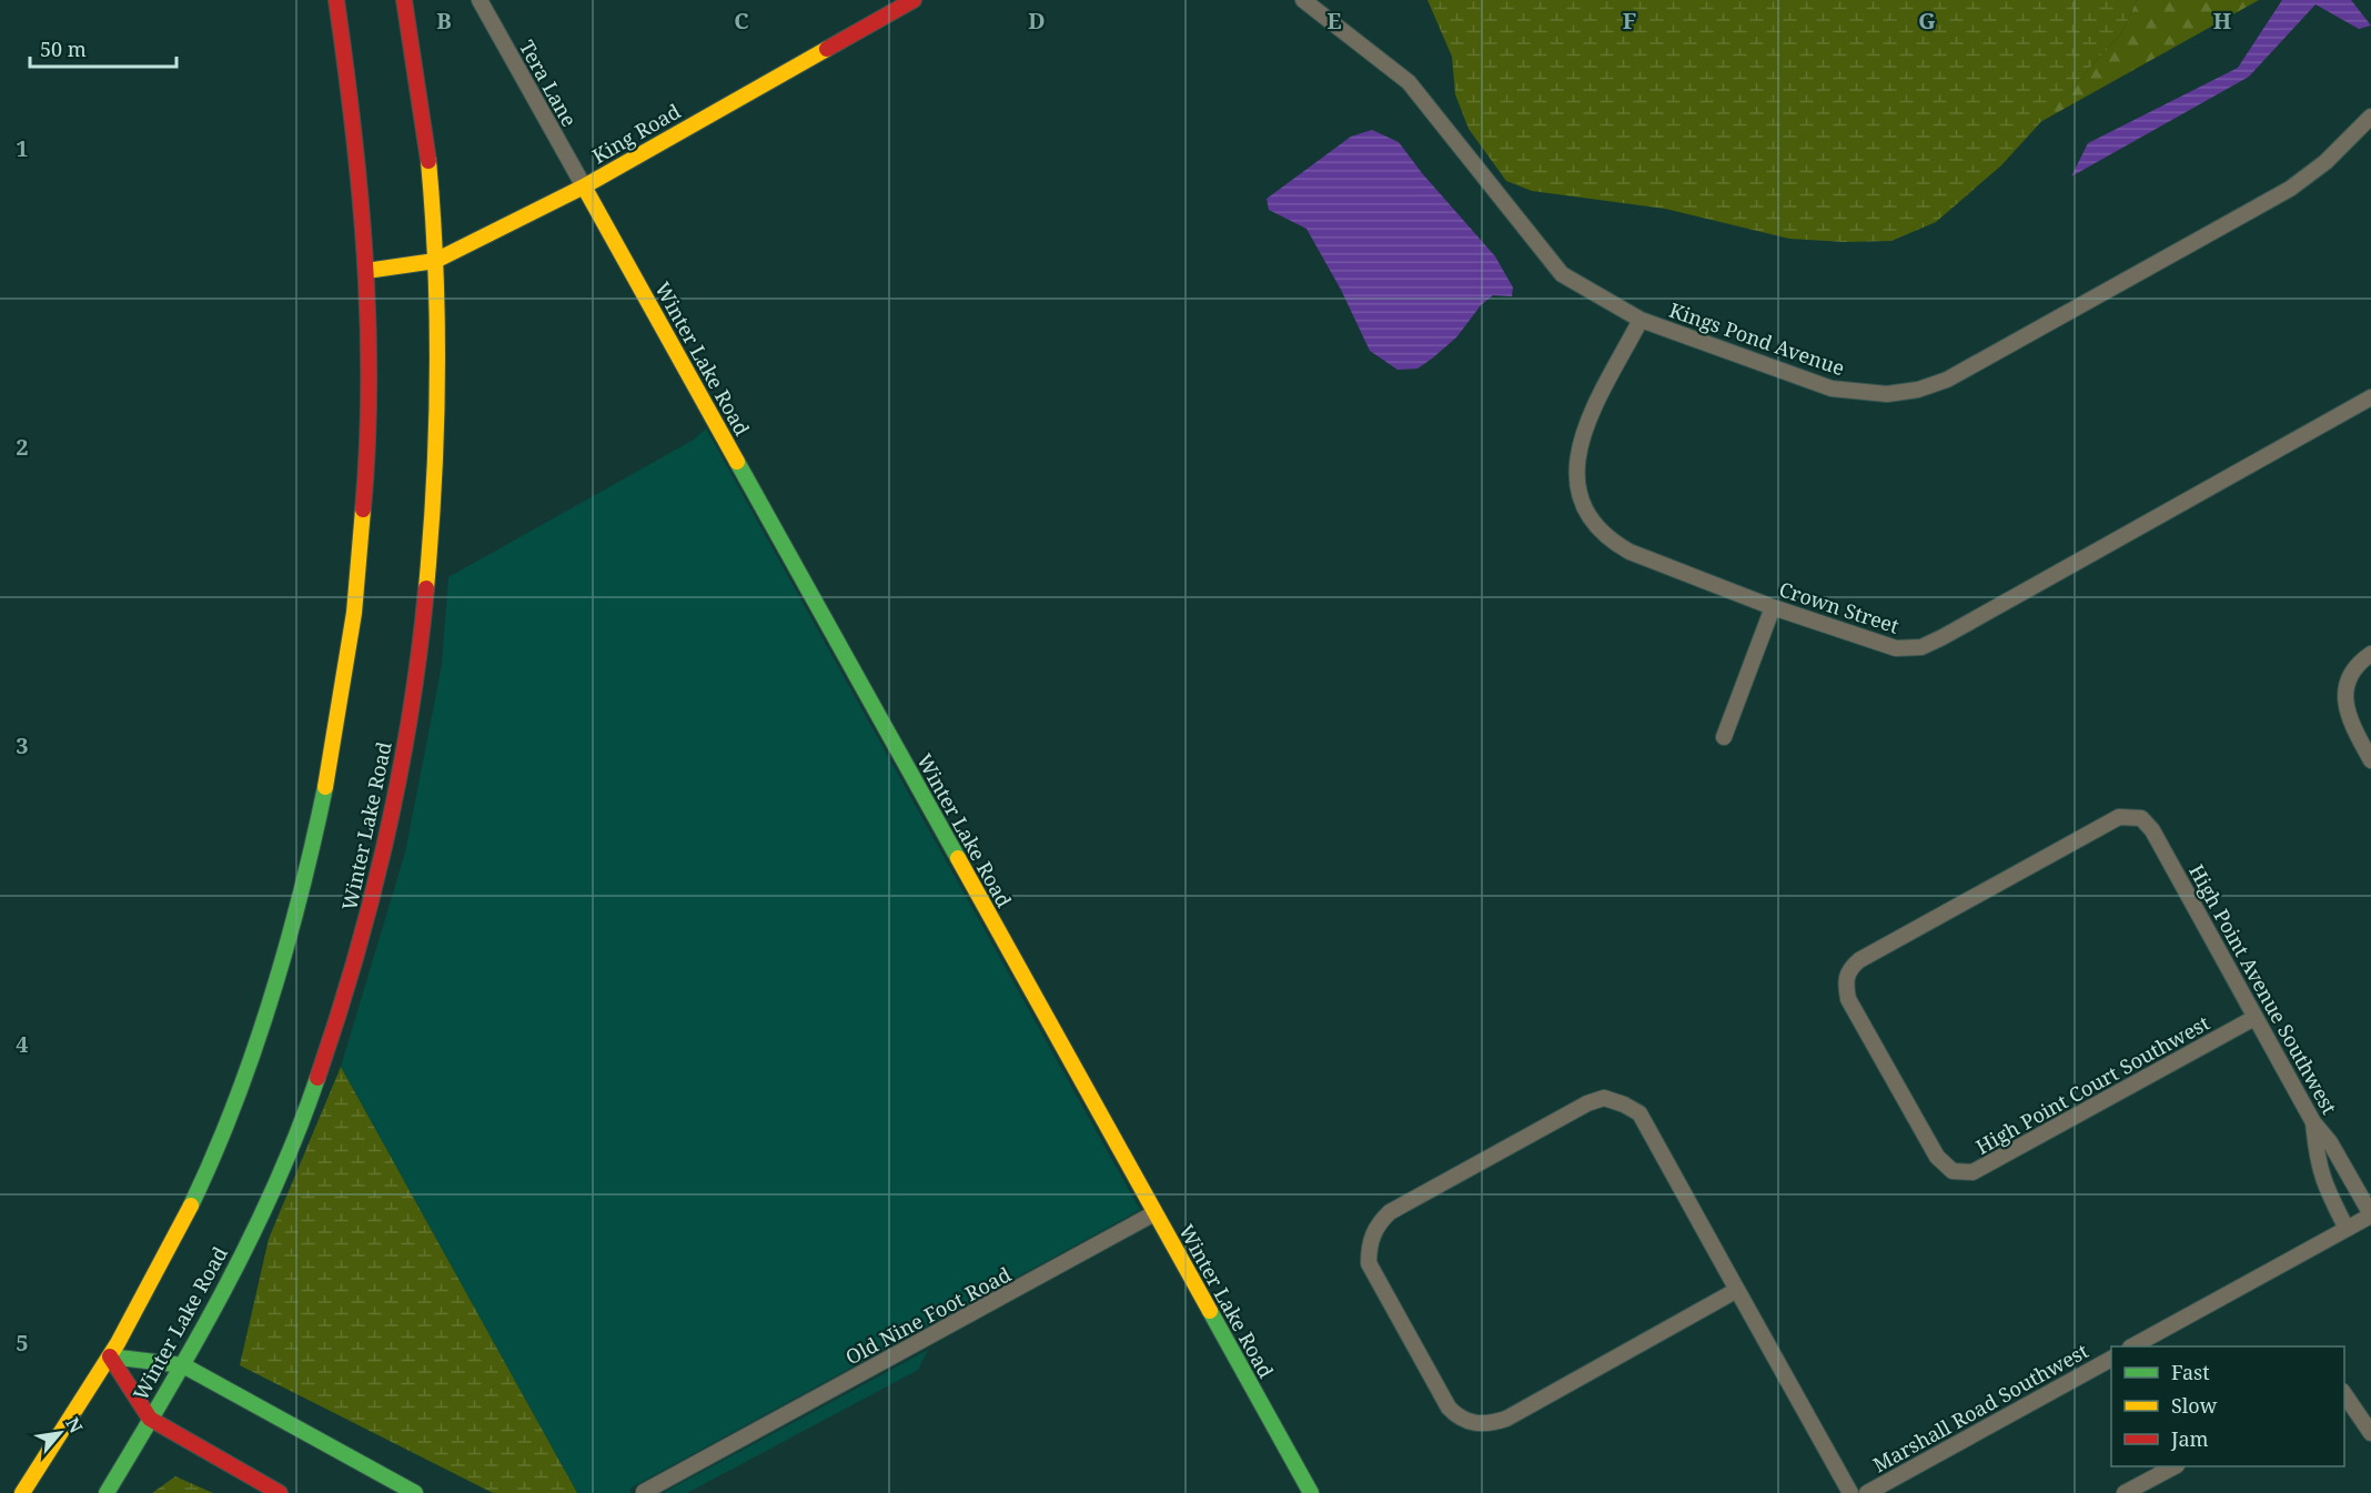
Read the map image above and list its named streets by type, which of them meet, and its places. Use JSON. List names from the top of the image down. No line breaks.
{"streets":{"main road":["King Road","Winter Lake Road"],"street":["Tera Lane","Kings Pond Avenue","Crown Street","High Point Avenue Southwest","High Point Court Southwest","Old Nine Foot Road","Marshall Road Southwest"]},"crossings":[["Tera Lane","King Road"],["Tera Lane","Winter Lake Road"],["King Road","Winter Lake Road"],["Kings Pond Avenue","Crown Street"],["Winter Lake Road","Old Nine Foot Road"],["High Point Avenue Southwest","High Point Court Southwest"]],"legend":["Fast","Slow","Jam"],"scale_bar":"50 m","north":"top right","grid":{"columns":["B","C","D","E","F","G","H"],"rows":["1","2","3","4","5"]}}
